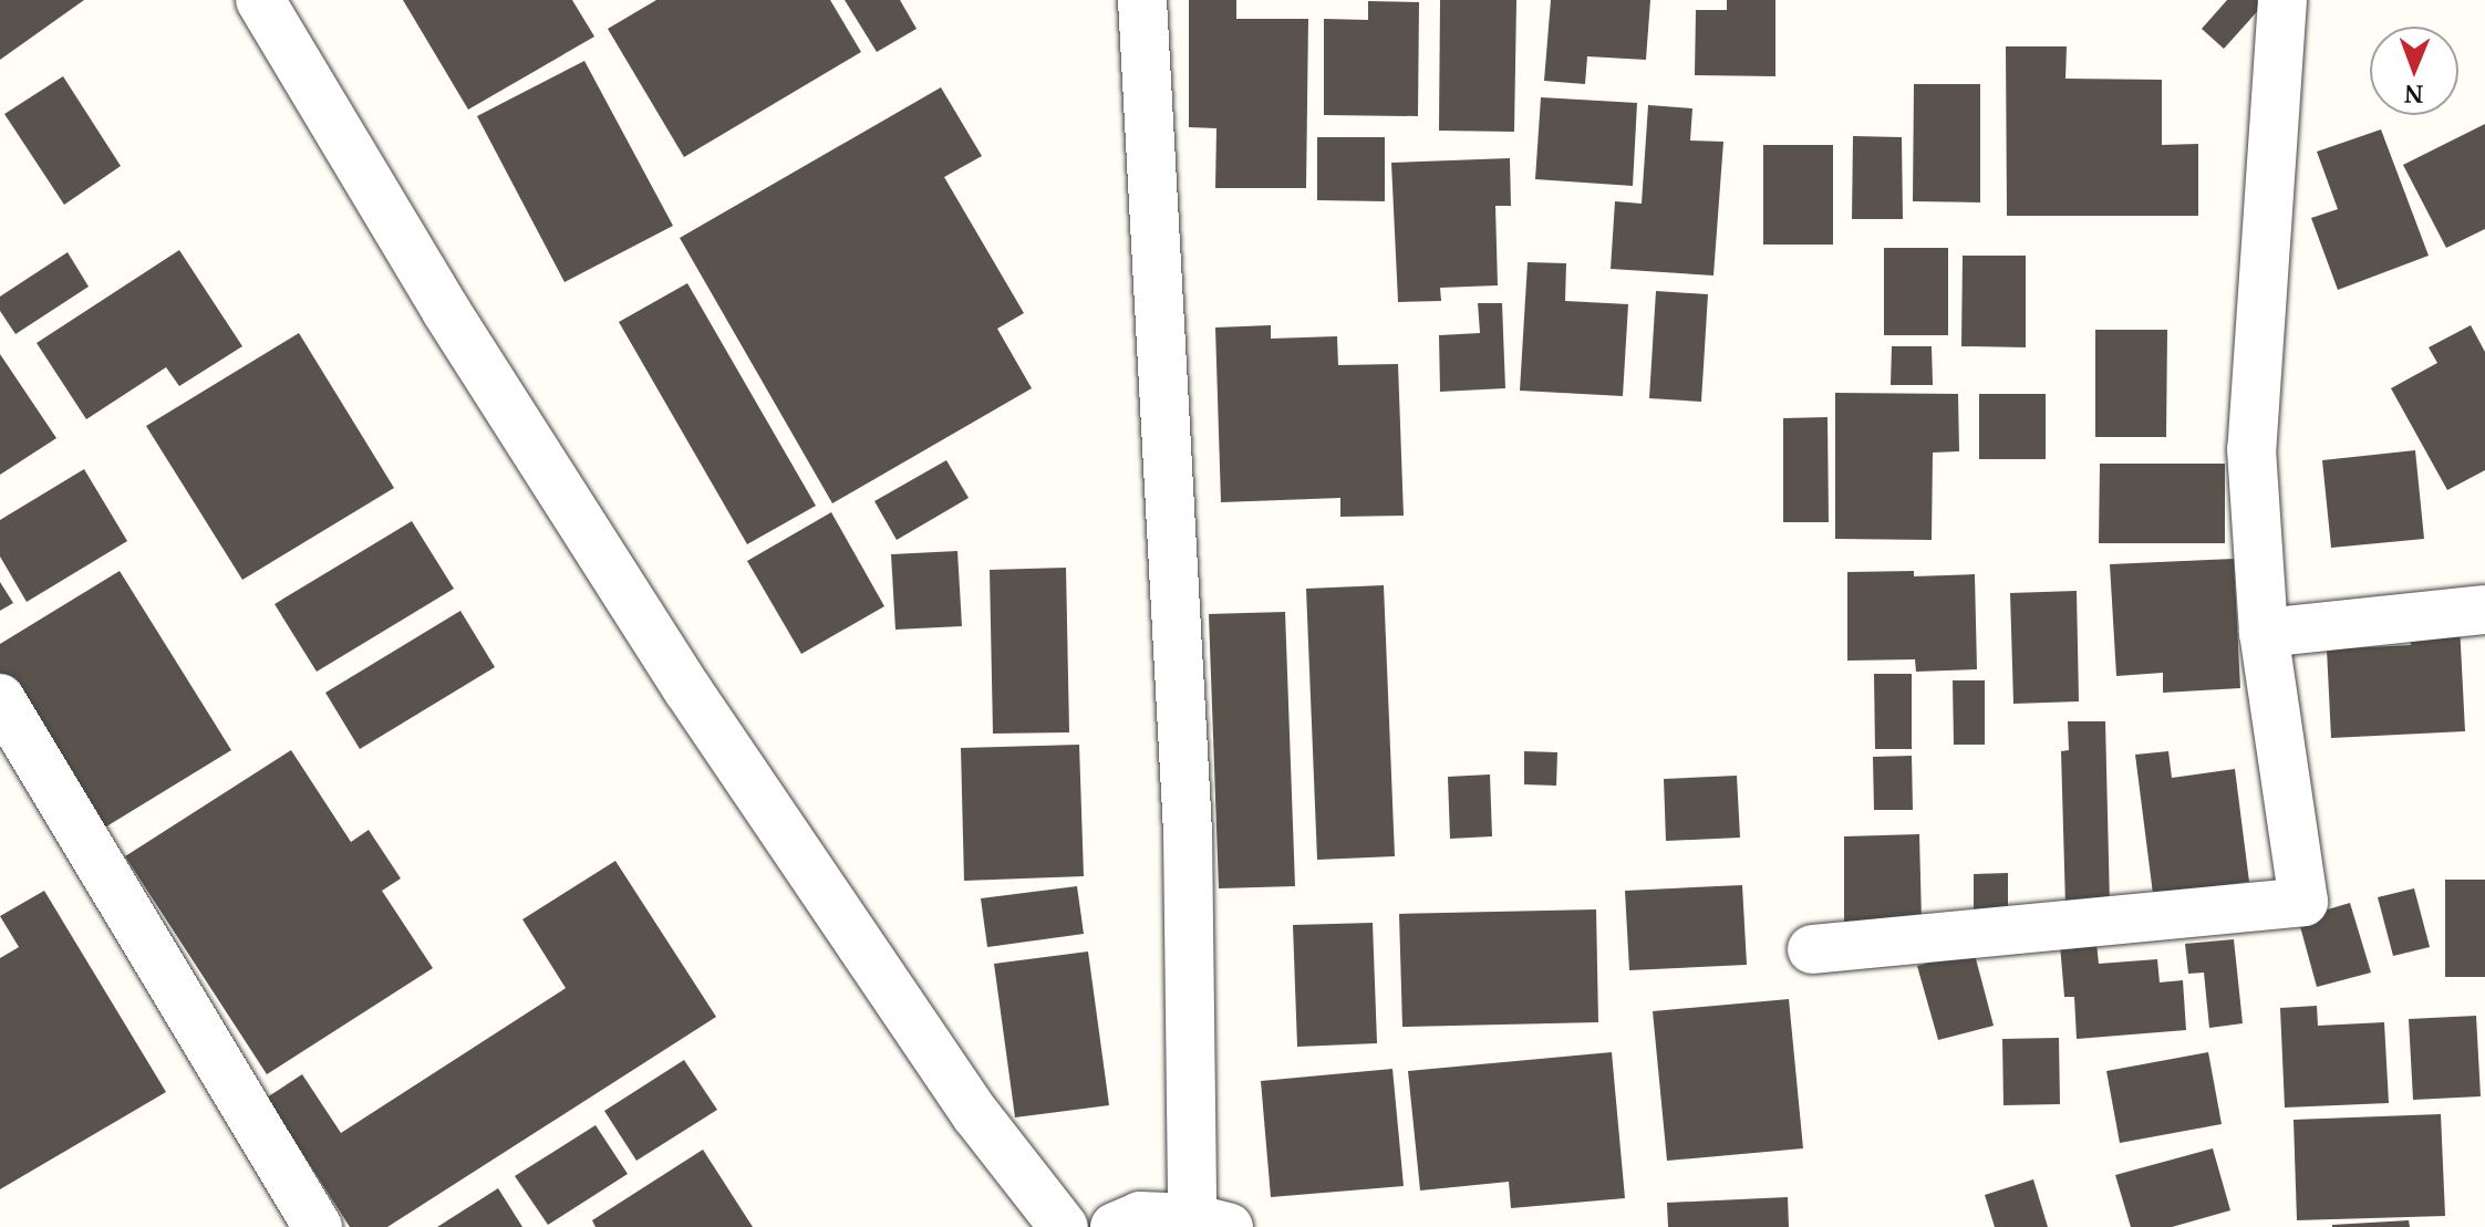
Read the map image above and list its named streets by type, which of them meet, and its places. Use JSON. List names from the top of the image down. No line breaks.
{"north":"bottom"}
